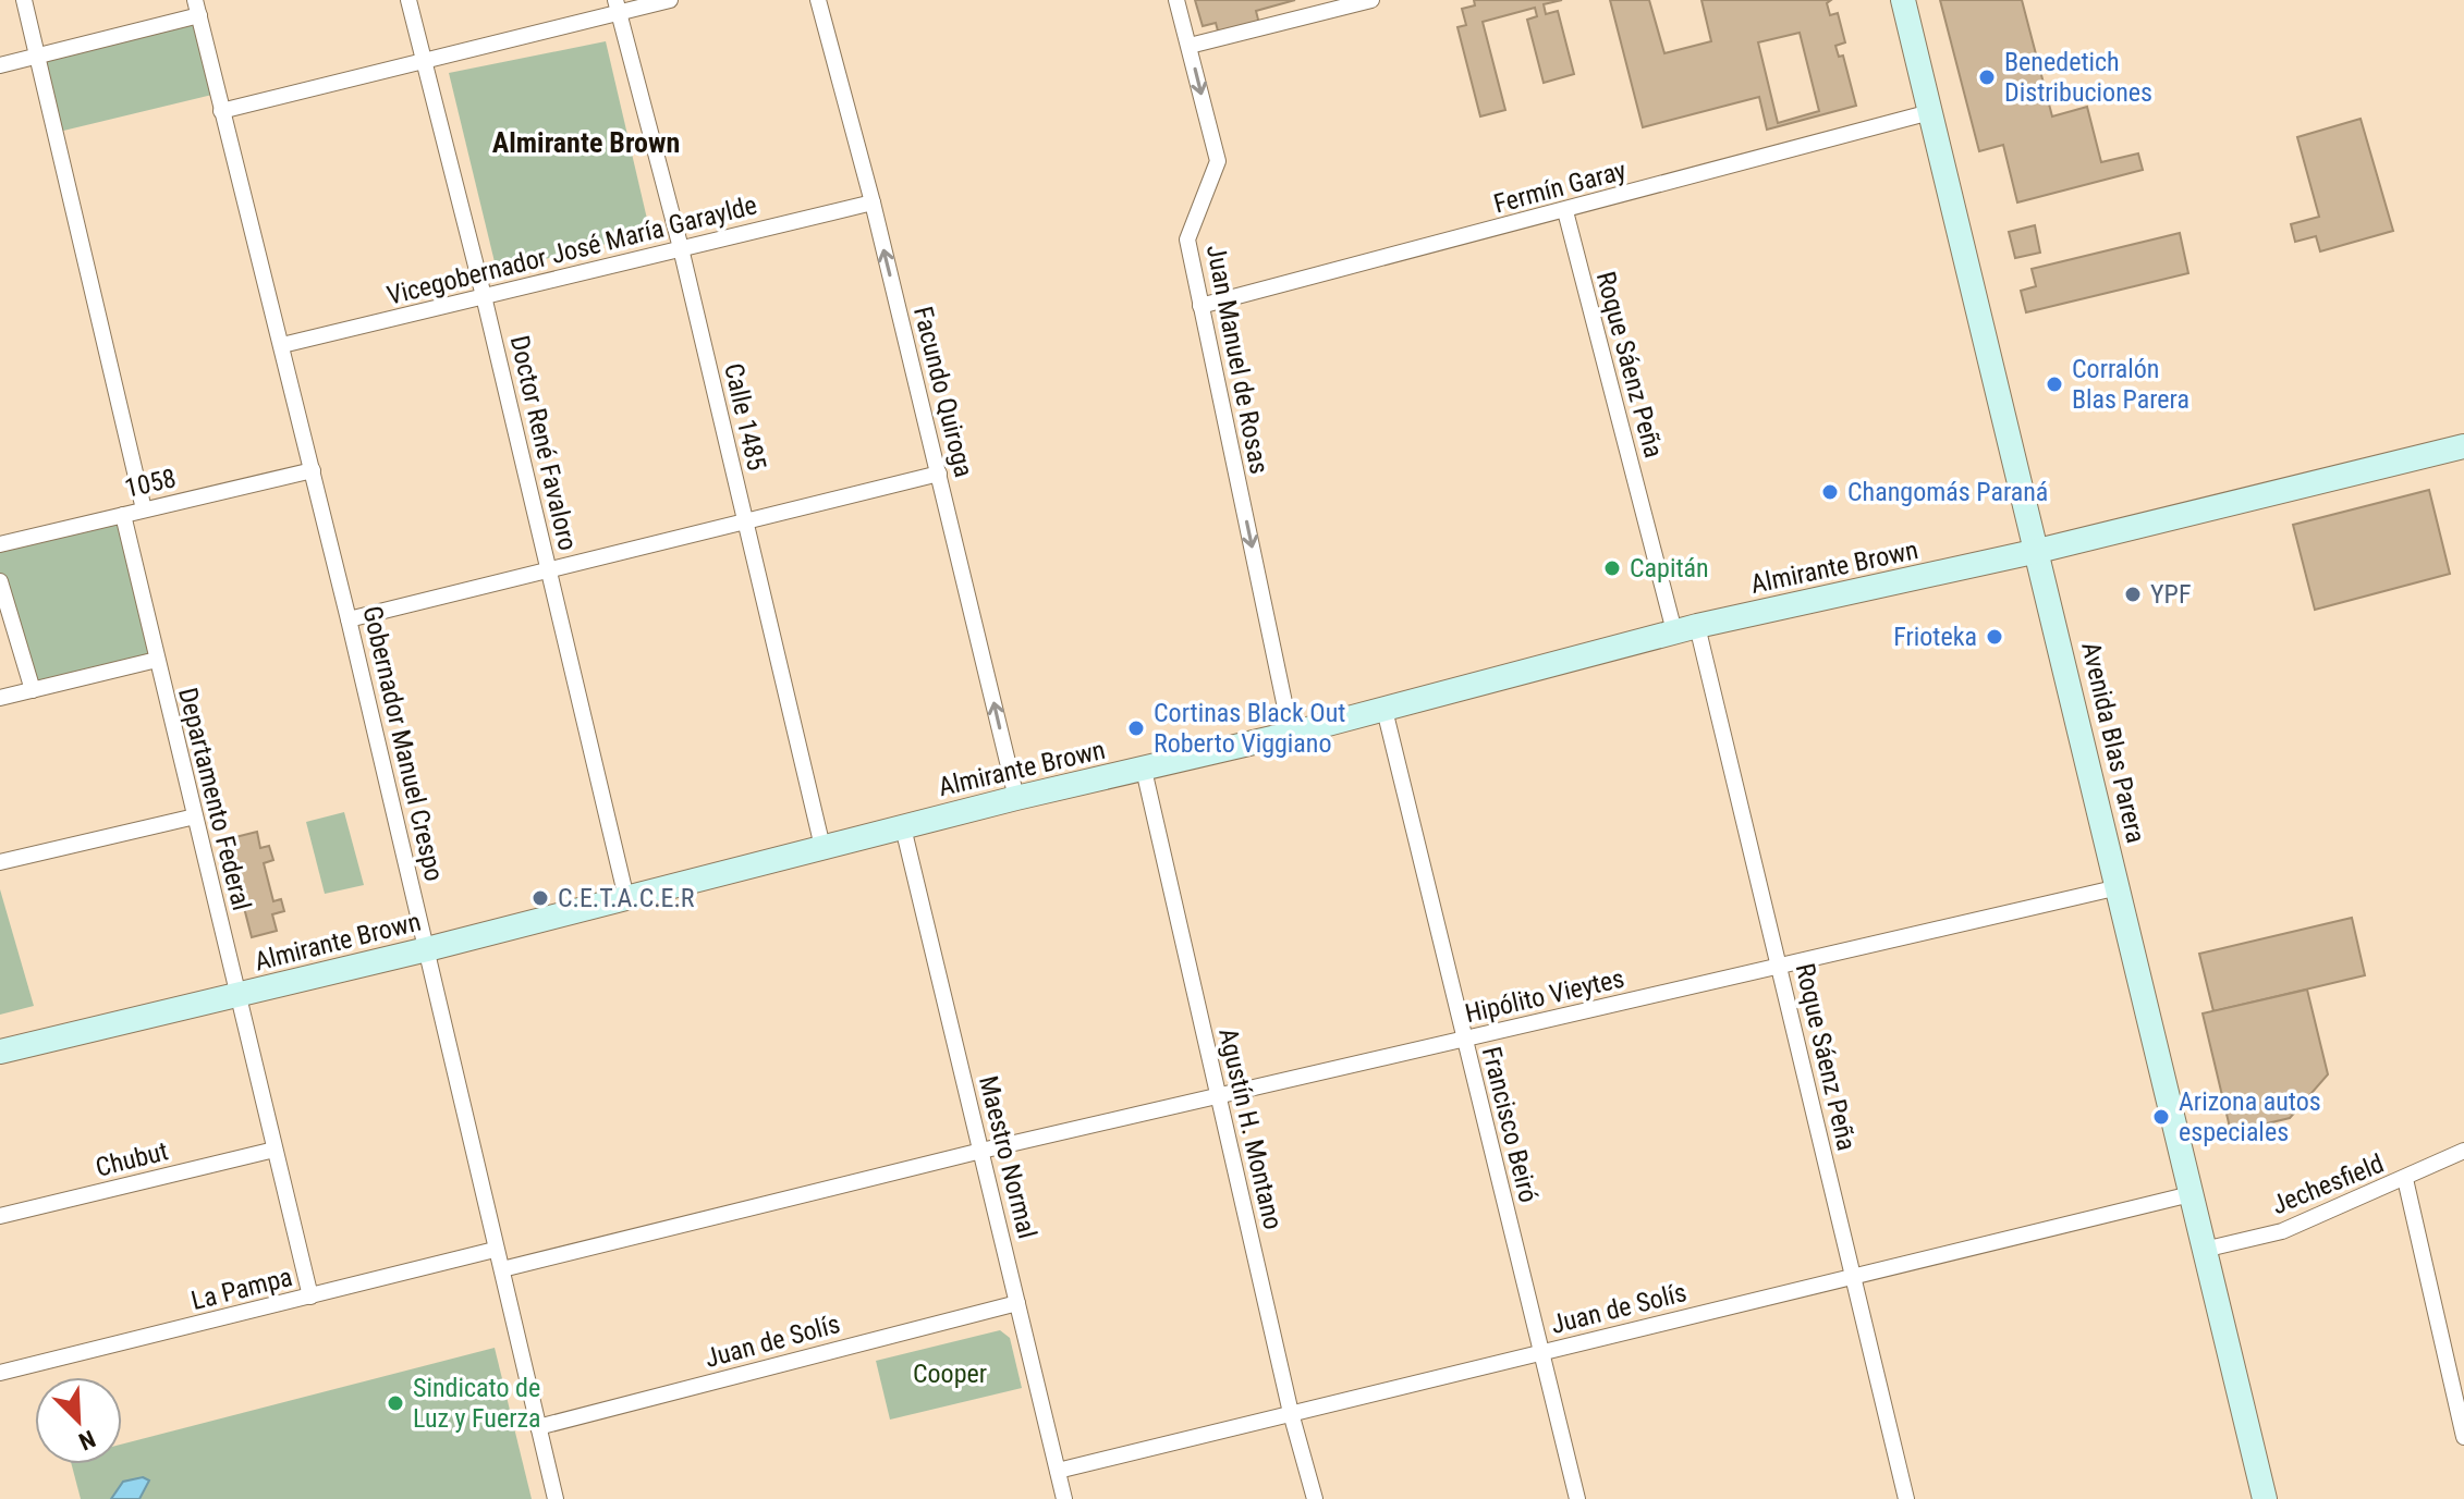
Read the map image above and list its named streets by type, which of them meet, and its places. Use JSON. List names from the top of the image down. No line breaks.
{"streets":{"main road":["Almirante Brown","Avenida Blas Parera"],"street":["Fermín Garay","Vicegobernador José María Garaylde","Juan Manuel de Rosas","Roque Sáenz Peña","Facundo Quiroga","Calle 1485","Doctor René Favaloro","1058","Gobernador Manuel Crespo","Departamento Federal","Hipólito Vieytes","Francisco Beiró","Agustín H. Montano","Maestro Normal","Chubut","Jechesfield","La Pampa","Juan de Solís"]},"crossings":[["Fermín Garay","Juan Manuel de Rosas"],["Fermín Garay","Roque Sáenz Peña"],["Fermín Garay","Avenida Blas Parera"],["Vicegobernador José María Garaylde","Facundo Quiroga"],["Vicegobernador José María Garaylde","Calle 1485"],["Vicegobernador José María Garaylde","Doctor René Favaloro"],["Vicegobernador José María Garaylde","Gobernador Manuel Crespo"],["Juan Manuel de Rosas","Almirante Brown"],["Roque Sáenz Peña","Almirante Brown"],["Roque Sáenz Peña","Hipólito Vieytes"],["Roque Sáenz Peña","Juan de Solís"],["Facundo Quiroga","Almirante Brown"],["Calle 1485","Almirante Brown"],["Doctor René Favaloro","Almirante Brown"],["1058","Gobernador Manuel Crespo"],["1058","Departamento Federal"],["Almirante Brown","Avenida Blas Parera"],["Almirante Brown","Gobernador Manuel Crespo"],["Almirante Brown","Departamento Federal"],["Almirante Brown","Francisco Beiró"],["Almirante Brown","Agustín H. Montano"],["Almirante Brown","Maestro Normal"],["Avenida Blas Parera","Hipólito Vieytes"],["Avenida Blas Parera","Jechesfield"],["Avenida Blas Parera","Juan de Solís"],["Gobernador Manuel Crespo","Hipólito Vieytes"],["Gobernador Manuel Crespo","La Pampa"],["Gobernador Manuel Crespo","Juan de Solís"],["Departamento Federal","Chubut"],["Departamento Federal","La Pampa"],["Hipólito Vieytes","Francisco Beiró"],["Hipólito Vieytes","Agustín H. Montano"],["Hipólito Vieytes","Maestro Normal"],["Francisco Beiró","Juan de Solís"],["Agustín H. Montano","Juan de Solís"],["Maestro Normal","Juan de Solís"]],"one_way":["Juan Manuel de Rosas","Facundo Quiroga"],"districts":["Almirante Brown"],"parks":["Cooper"],"places":["Benedetich Distribuciones","Corralón Blas Parera","Changomás Paraná","Capitán","YPF","Frioteka","Cortinas Black Out Roberto Viggiano","C.E.T.A.C.E.R","Arizona autos especiales","Sindicato de Luz y Fuerza"],"north":"bottom right"}
